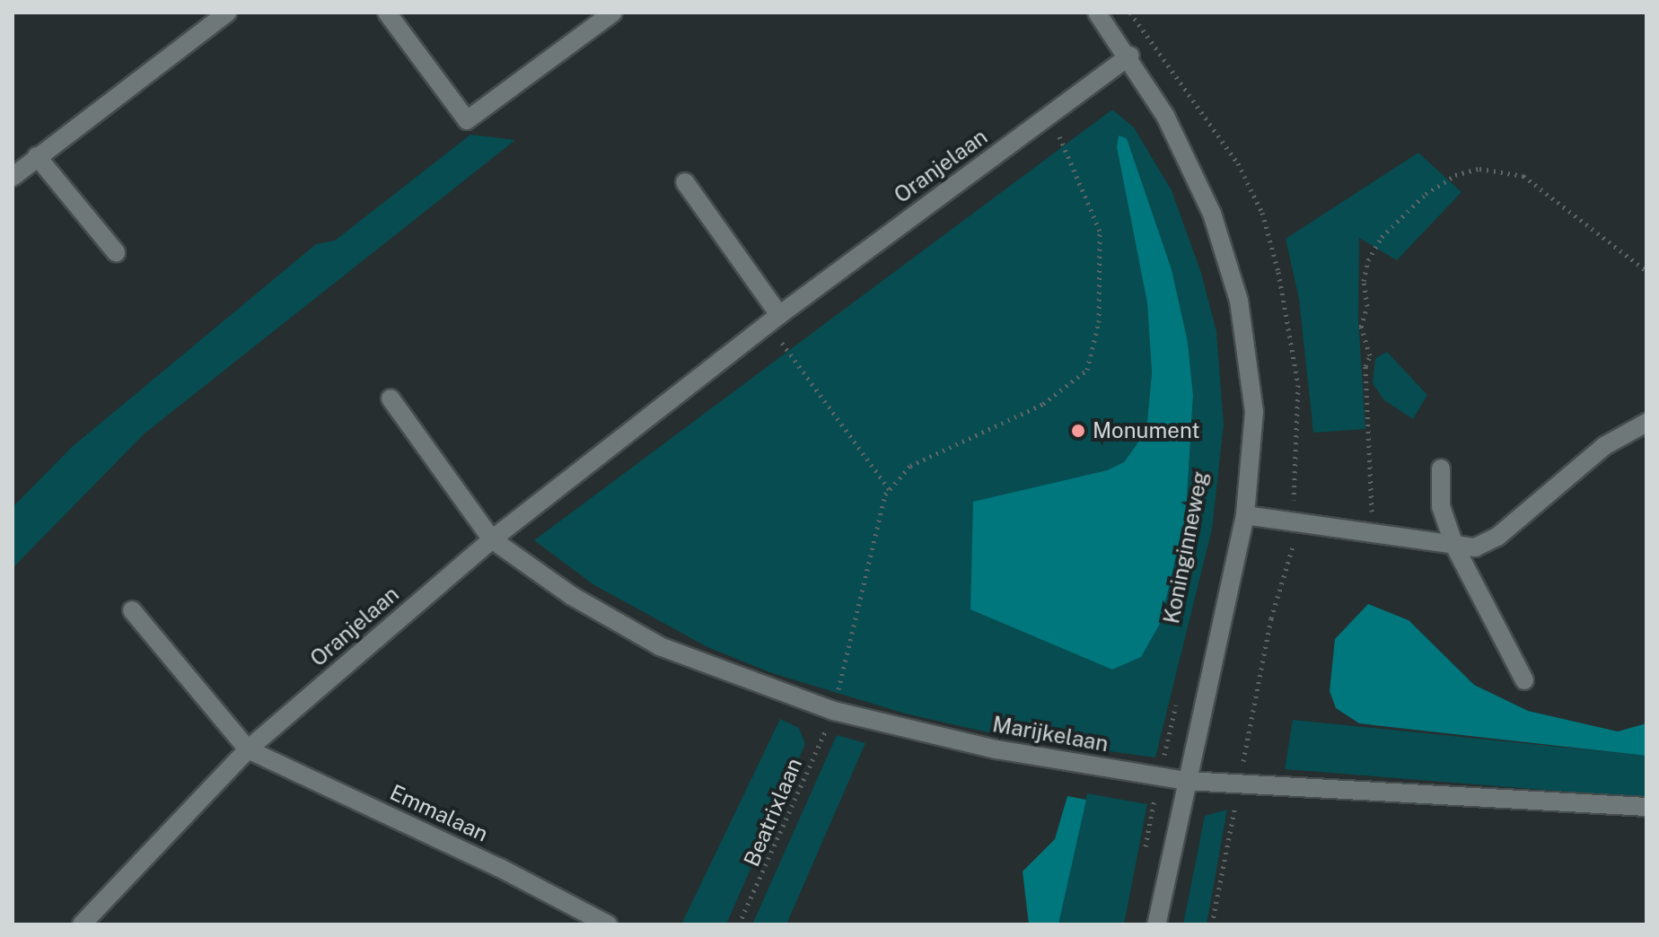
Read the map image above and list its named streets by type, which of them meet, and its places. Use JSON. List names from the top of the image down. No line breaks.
{"streets":{"street":["Oranjelaan","Marijkelaan","Emmalaan"],"path":["Beatrixlaan"]},"crossings":[["Oranjelaan","Marijkelaan"],["Oranjelaan","Emmalaan"],["Marijkelaan","Beatrixlaan"]],"places":["Monument"]}
